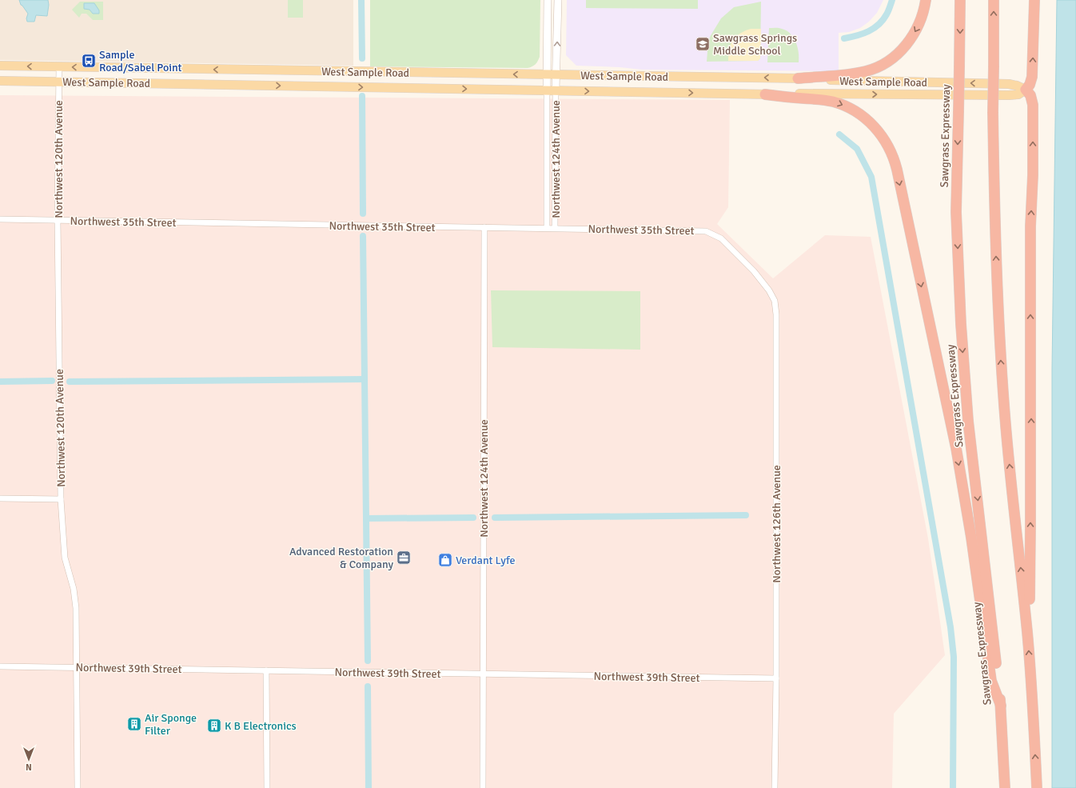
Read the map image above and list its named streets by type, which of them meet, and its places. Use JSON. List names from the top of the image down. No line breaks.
{"streets":{"highway":["Sawgrass Expressway"],"main road":["West Sample Road"],"street":["Northwest 120th Avenue","Northwest 124th Avenue","Northwest 35th Street","Northwest 126th Avenue","Northwest 39th Street"]},"crossings":[["West Sample Road","Northwest 120th Avenue"],["West Sample Road","Northwest 124th Avenue"],["Northwest 120th Avenue","Northwest 35th Street"],["Northwest 120th Avenue","Northwest 39th Street"],["Northwest 124th Avenue","Northwest 35th Street"],["Northwest 124th Avenue","Northwest 39th Street"],["Northwest 35th Street","Northwest 126th Avenue"],["Northwest 126th Avenue","Northwest 39th Street"]],"places":{"school or university":["Sawgrass Springs Middle School"],"bus stop":["Sample Road/Sabel Point"],"office":["Advanced Restoration & Company"],"shop":["Verdant Lyfe"],"building":["Air Sponge Filter","K B Electronics"]},"north":"bottom"}
